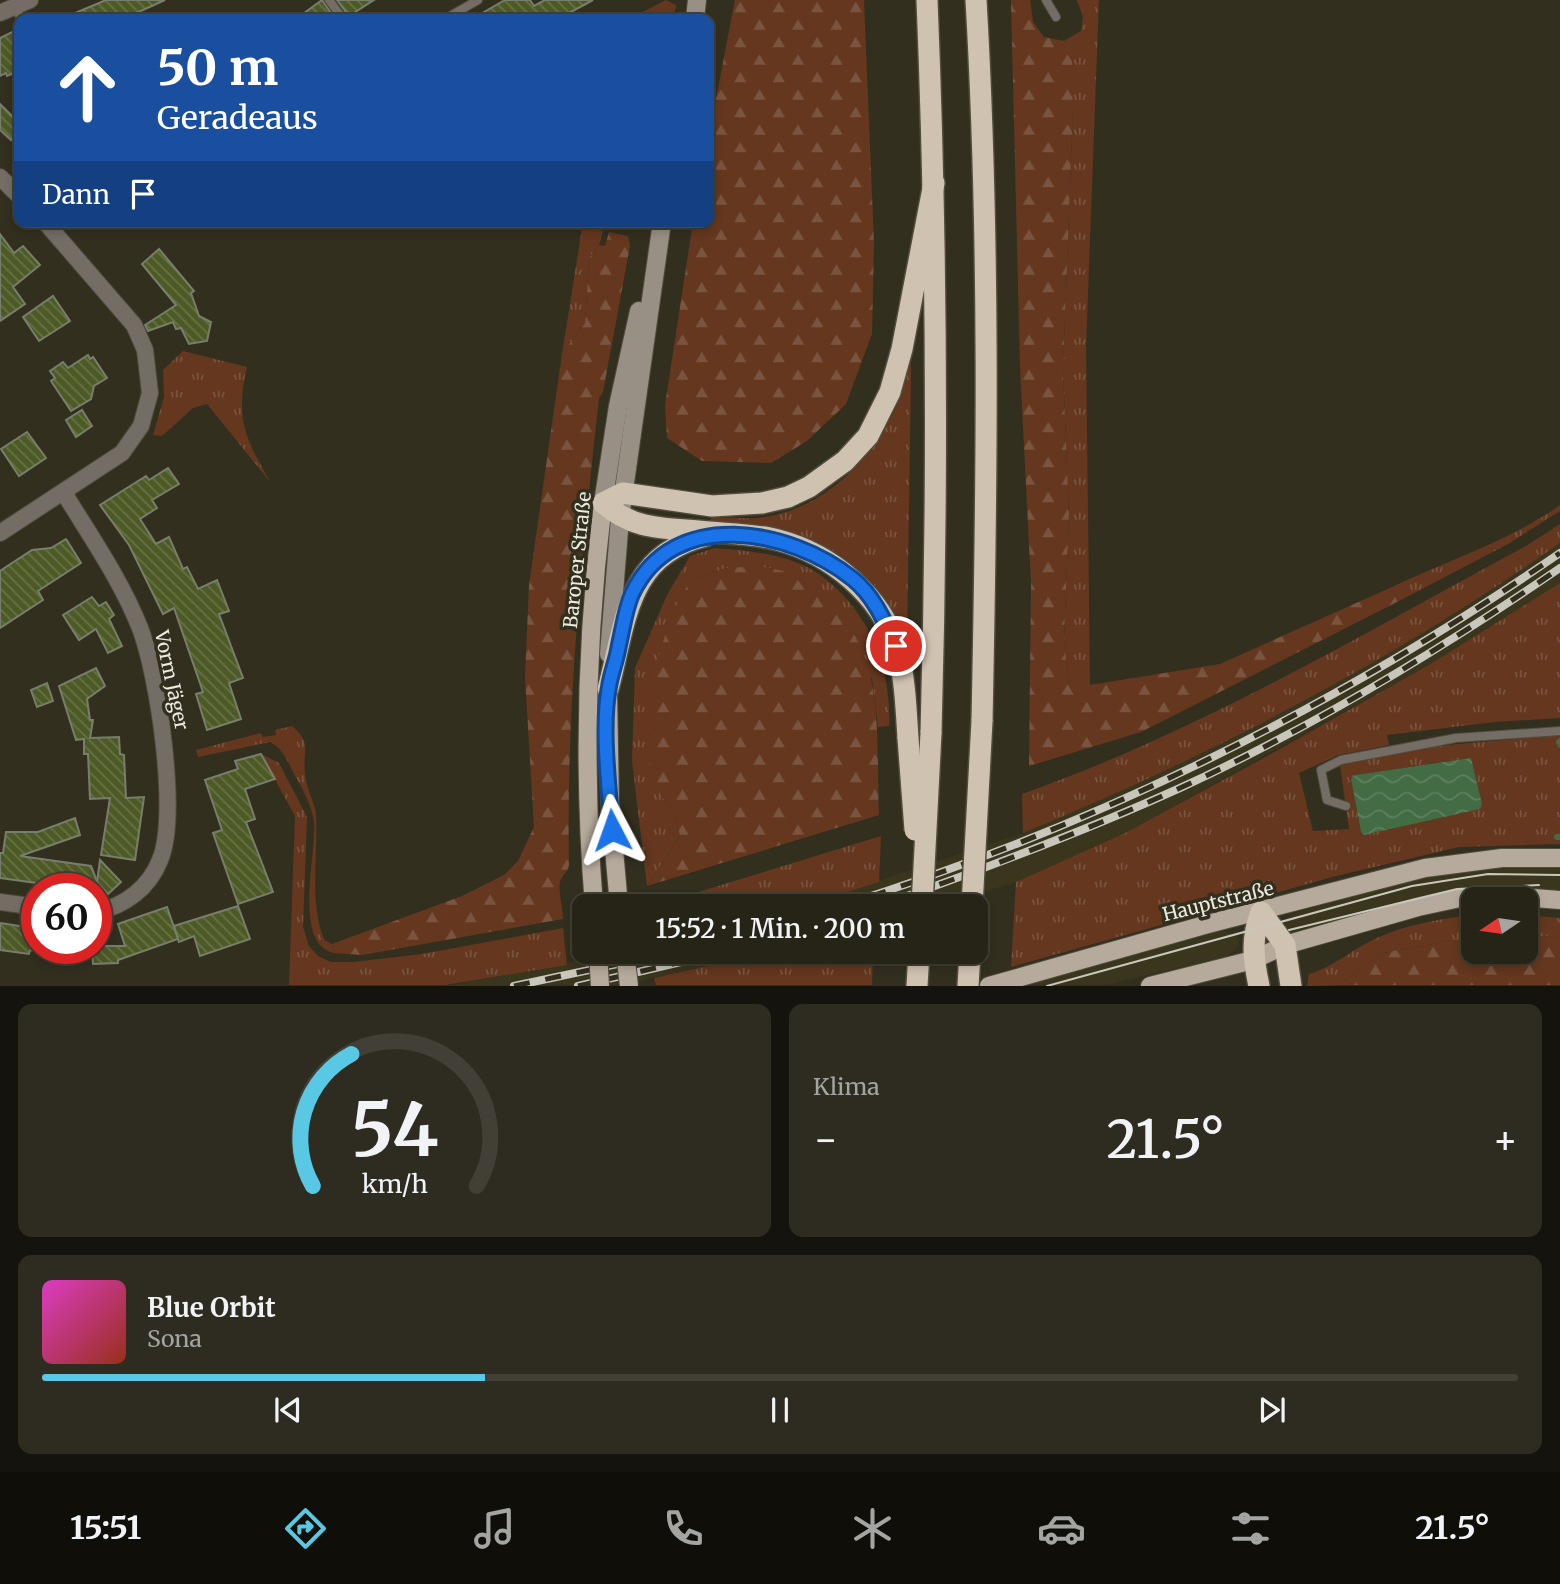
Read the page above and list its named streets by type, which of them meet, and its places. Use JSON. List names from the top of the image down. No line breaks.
{"streets":{"main road":["Baroper Straße","Hauptstraße"],"street":["Vorm Jäger"]},"north":"left","page":{"turn":["50 m","Geradeaus"],"then":"Dann","limit":"60","trip":"15:52 · 1 Min. · 200 m","tile":"Klima","heat":["−","21.5°","+"],"song":["Blue Orbit","Sona"],"tabs":["15:51","21.5°"],"gauge":["54","km/h"]}}
